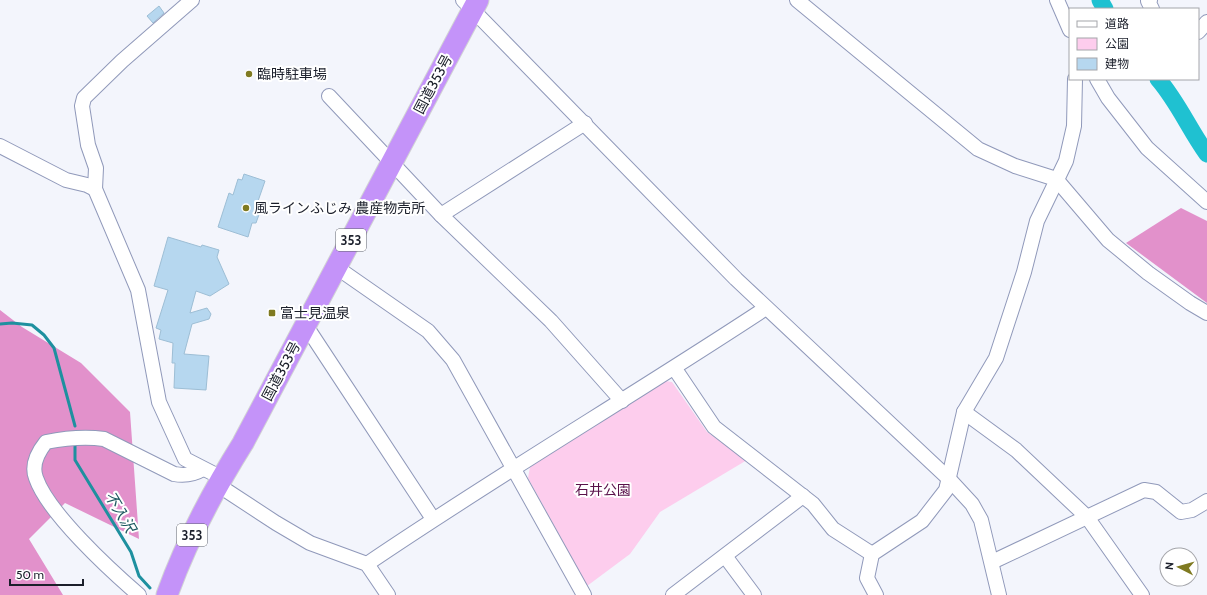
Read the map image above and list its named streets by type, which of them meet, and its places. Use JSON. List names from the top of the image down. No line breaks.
{"streets":{"highway":["国道353号","353"]},"water":["不入沢"],"parks":["石井公園"],"places":{"other":["臨時駐車場","風ラインふじみ 農産物売所"],"transit":["富士見温泉"]},"legend":["道路","公園","建物"],"scale_bar":"50 m","north":"left"}
